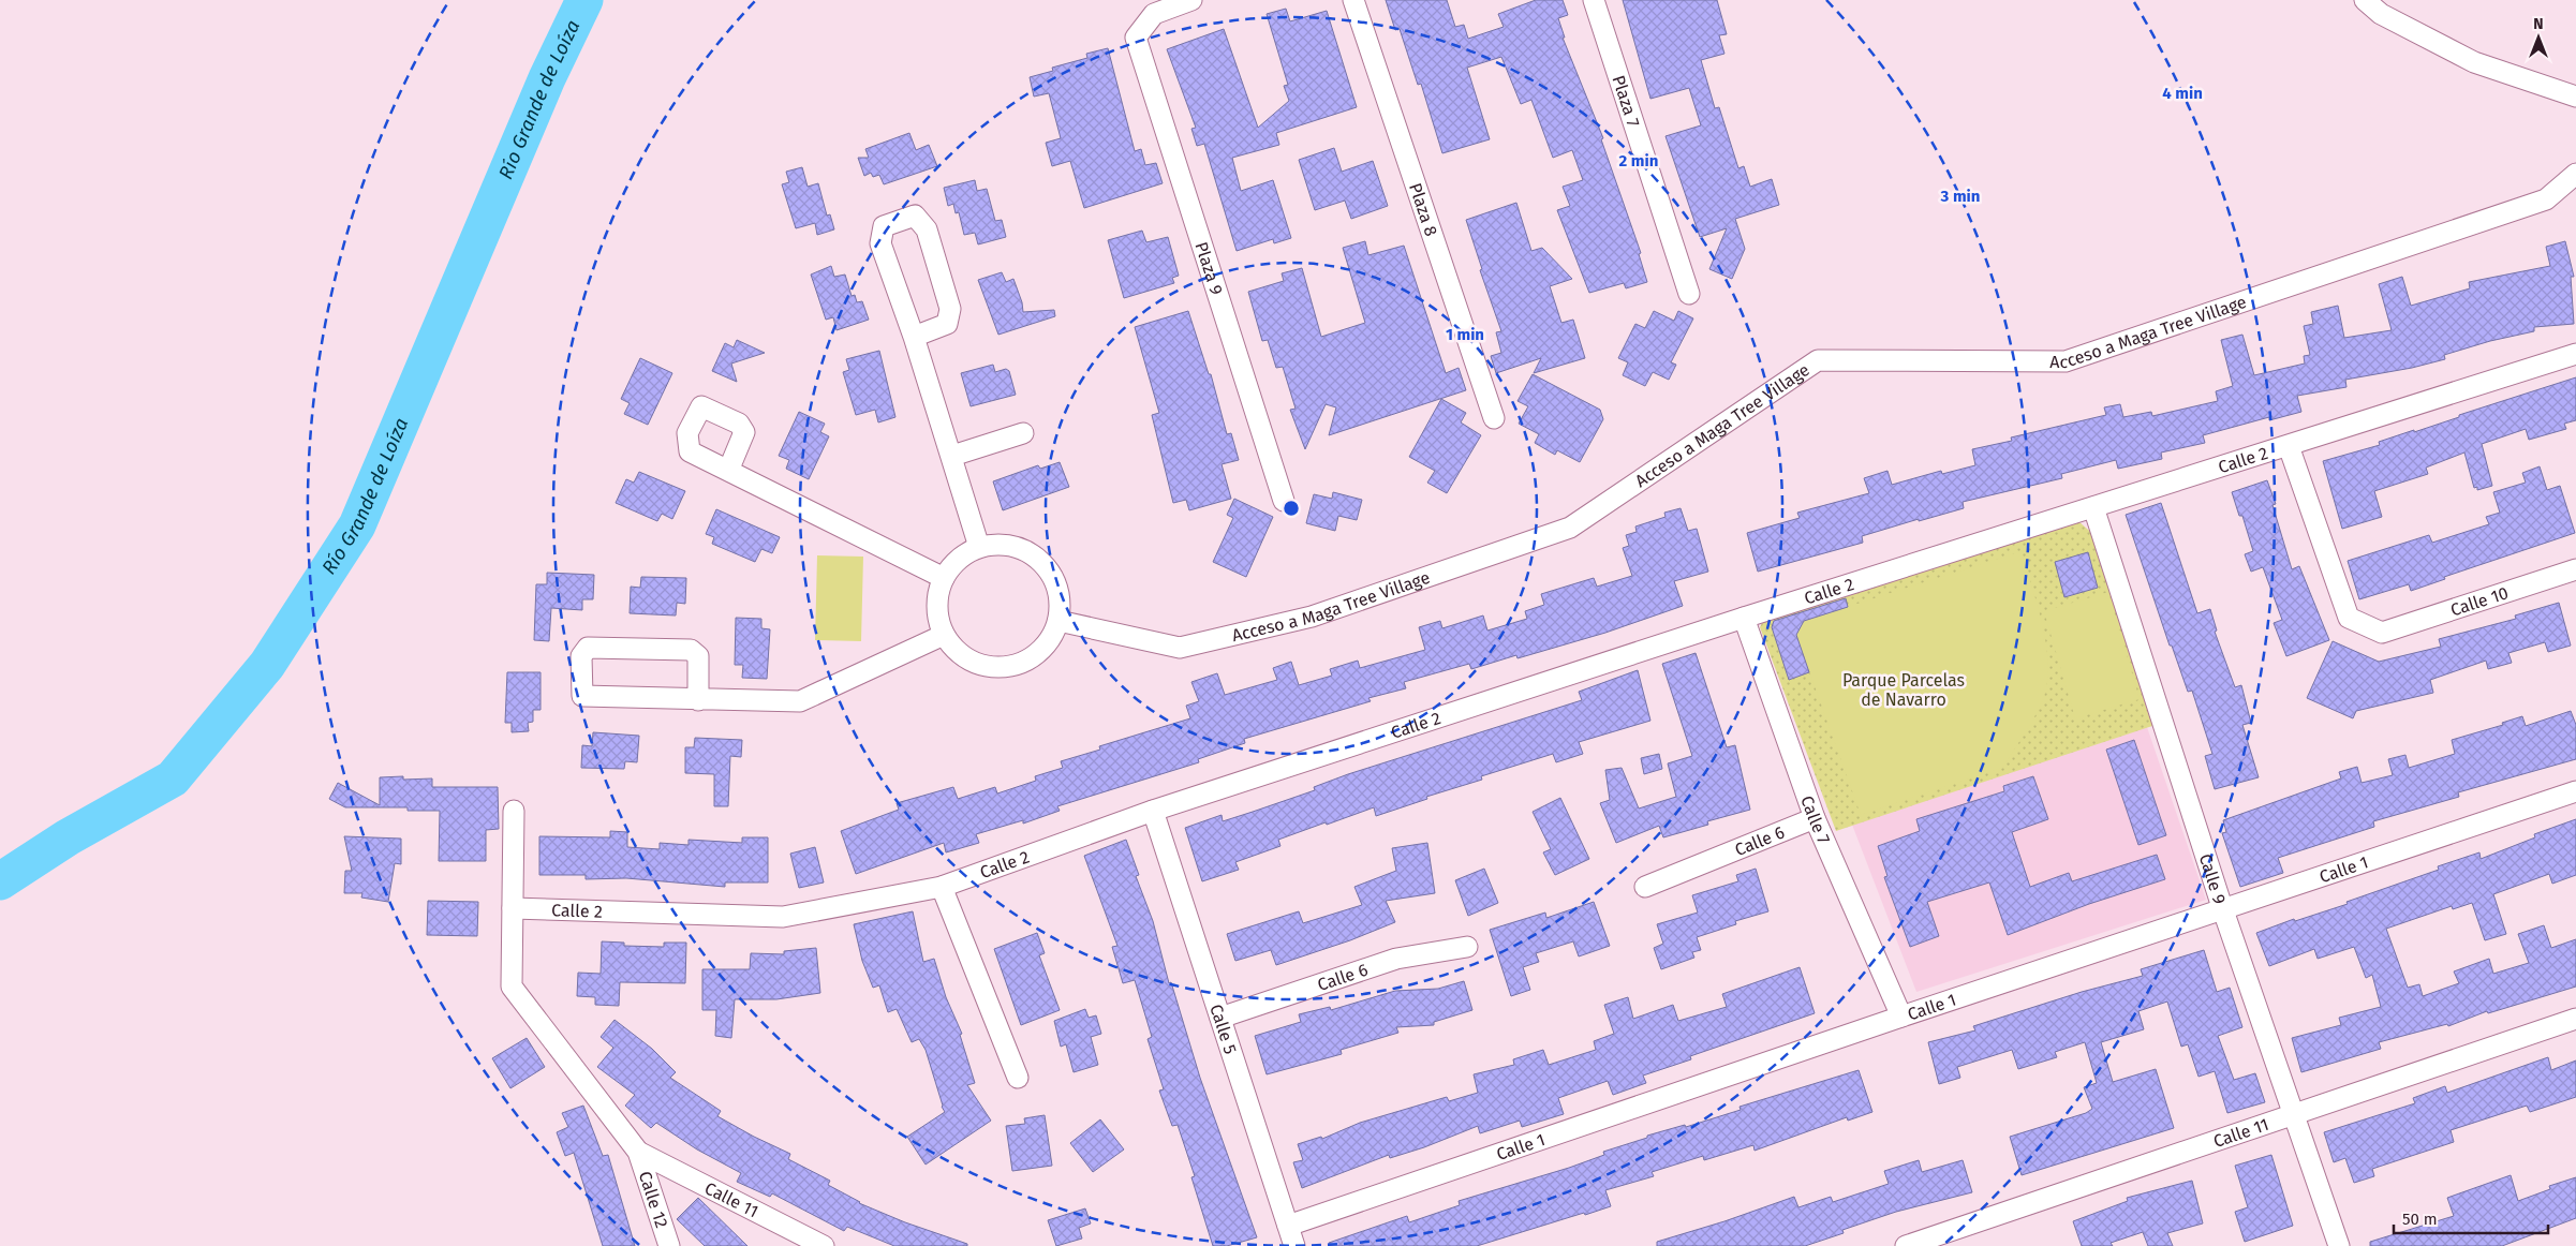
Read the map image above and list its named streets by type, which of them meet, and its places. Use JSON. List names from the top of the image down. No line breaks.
{"streets":{"street":["Plaza 7","Plaza 8","Plaza 9","Acceso a Maga Tree Village","Calle 2","Calle 10","Calle 7","Calle 6","Calle 1","Calle 9","Calle 5","Calle 11","Calle 12"]},"crossings":[["Calle 2","Calle 10"],["Calle 2","Calle 7"],["Calle 2","Calle 9"],["Calle 2","Calle 5"],["Calle 7","Calle 6"],["Calle 7","Calle 1"],["Calle 6","Calle 5"],["Calle 1","Calle 9"],["Calle 1","Calle 5"],["Calle 9","Calle 11"],["Calle 11","Calle 12"]],"water":["Río Grande de Loíza"],"parks":["Parque Parcelas de Navarro"],"scale_bar":"50 m","north":"top","rings":["4 min","2 min","3 min","1 min"]}
